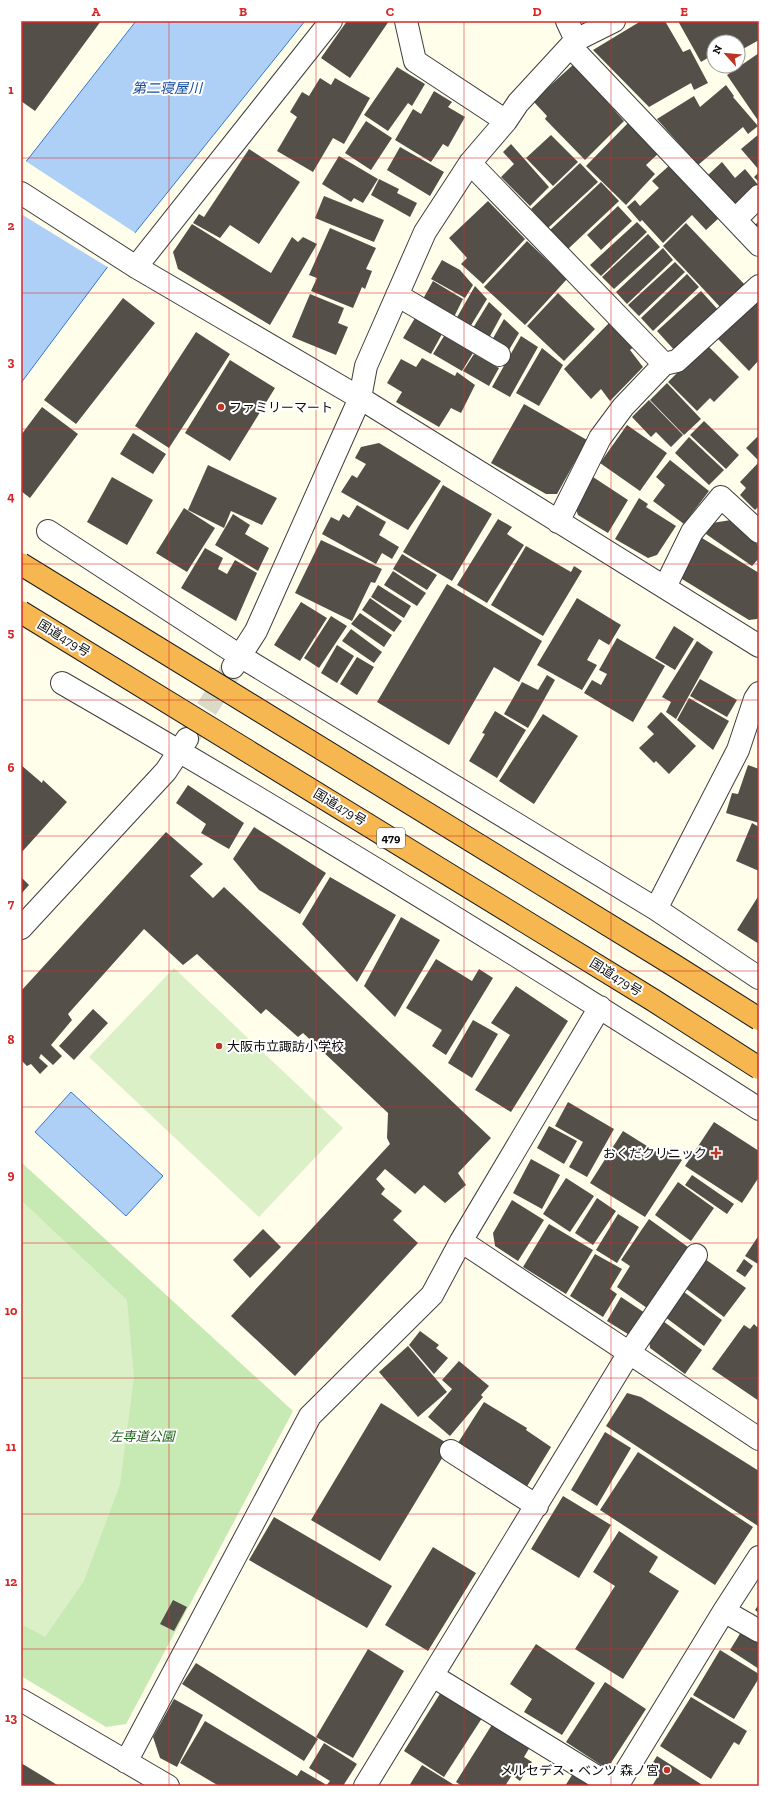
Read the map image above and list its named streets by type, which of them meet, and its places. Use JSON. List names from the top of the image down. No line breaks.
{"streets":{"highway":["国道479号","479"]},"water":["第二寝屋川"],"parks":["左専道公園"],"places":{"other":["ファミリーマート","大阪市立諏訪小学校","メルセデス・ベンツ 森ノ宮"],"health":["おくだクリニック"]},"north":"top left","grid":{"columns":["A","B","C","D","E"],"rows":["1","2","3","4","5","6","7","8","9","10","11","12","13"]}}
